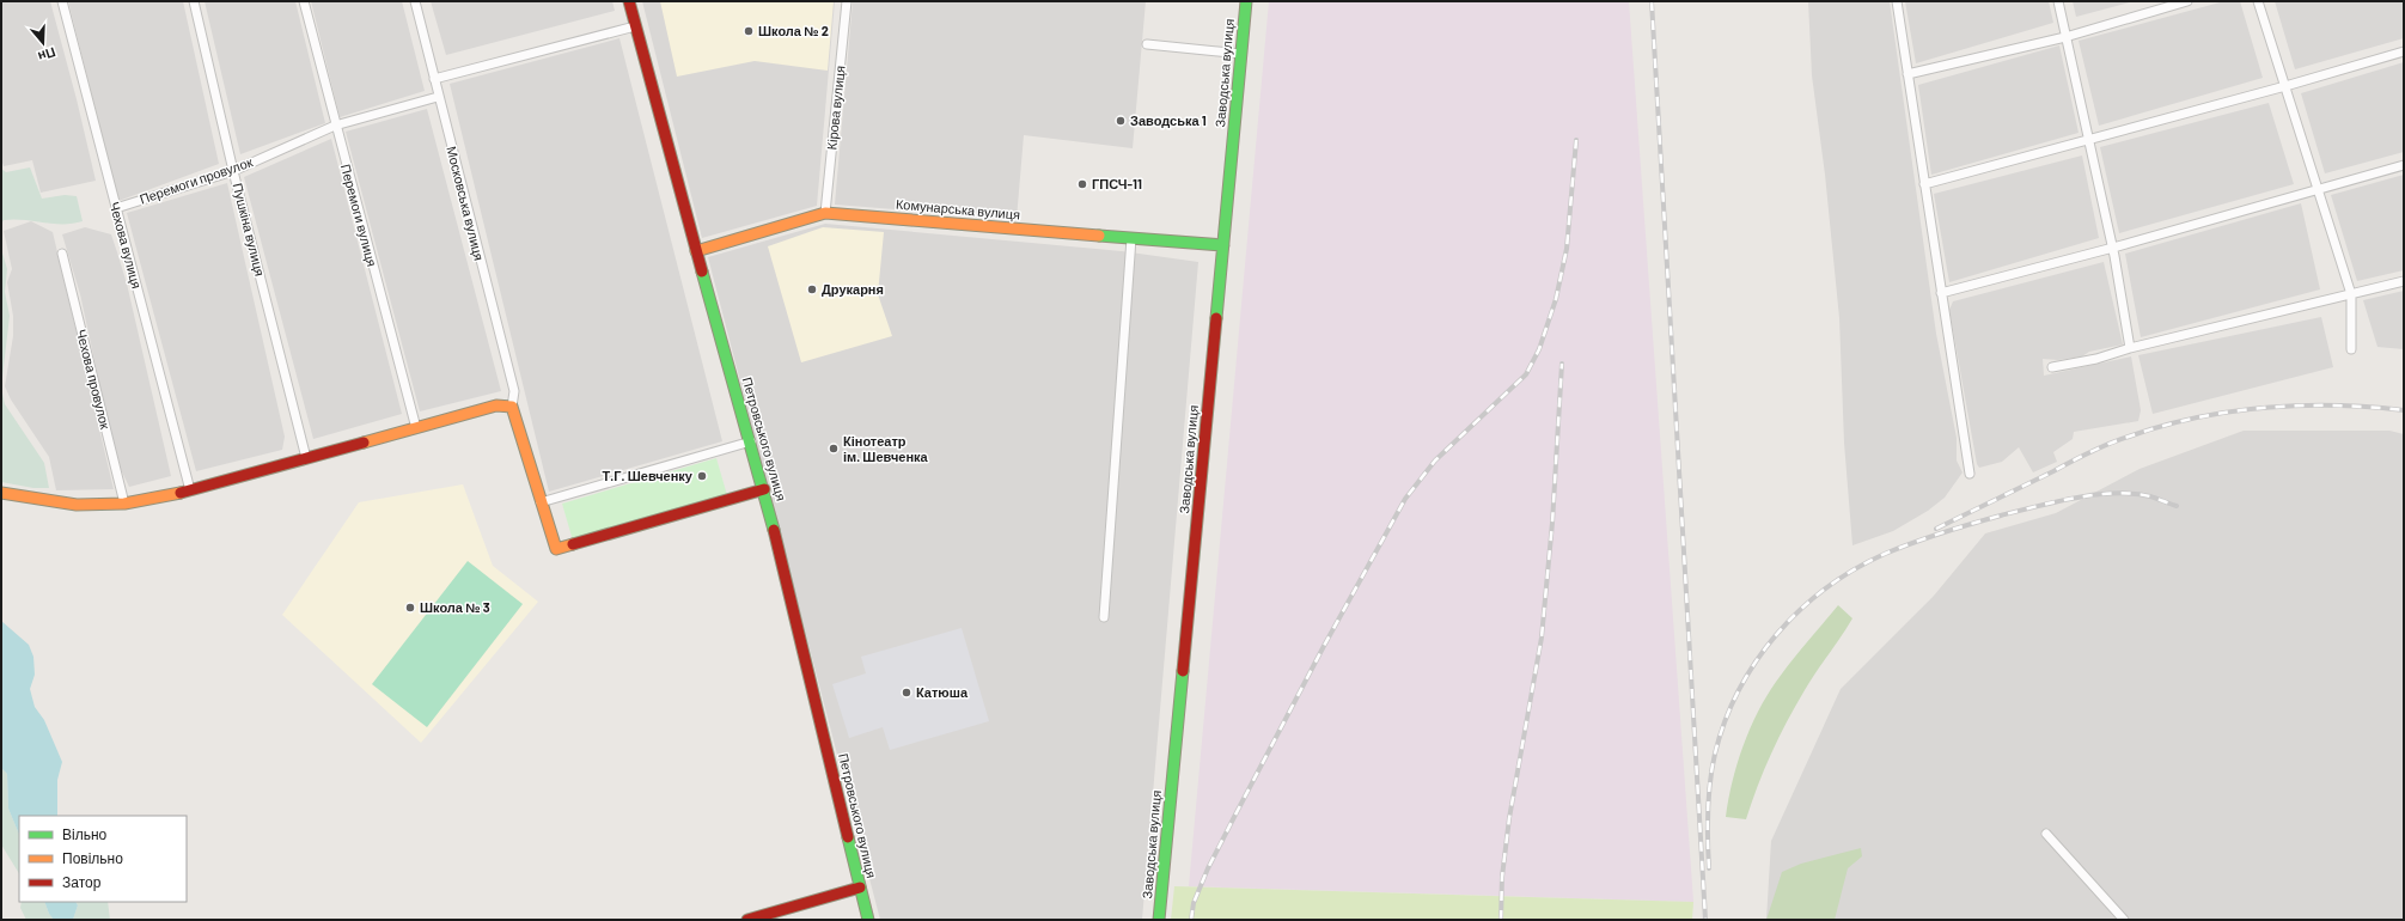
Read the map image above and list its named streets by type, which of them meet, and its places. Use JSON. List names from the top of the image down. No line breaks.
{"streets":{"main road":["Заводська вулиця","Комунарська вулиця","Петровського вулиця"],"street":["Кірова вулиця","Перемоги провулок","Московська вулиця","Перемоги вулиця","Пушкіна вулиця","Чехова вулиця","Чехова провулок"]},"crossings":[["Заводська вулиця","Комунарська вулиця"],["Кірова вулиця","Комунарська вулиця"],["Перемоги провулок","Московська вулиця"],["Перемоги провулок","Перемоги вулиця"],["Перемоги провулок","Пушкіна вулиця"],["Перемоги провулок","Чехова вулиця"],["Комунарська вулиця","Петровського вулиця"]],"places":["Школа № 2","Заводська 1","ГПСЧ-11","Друкарня","Кінотеатр ім. Шевченка","Т.Г. Шевченку","Школа № 3","Катюша"],"legend":["Вільно","Повільно","Затор"],"north":"bottom"}
